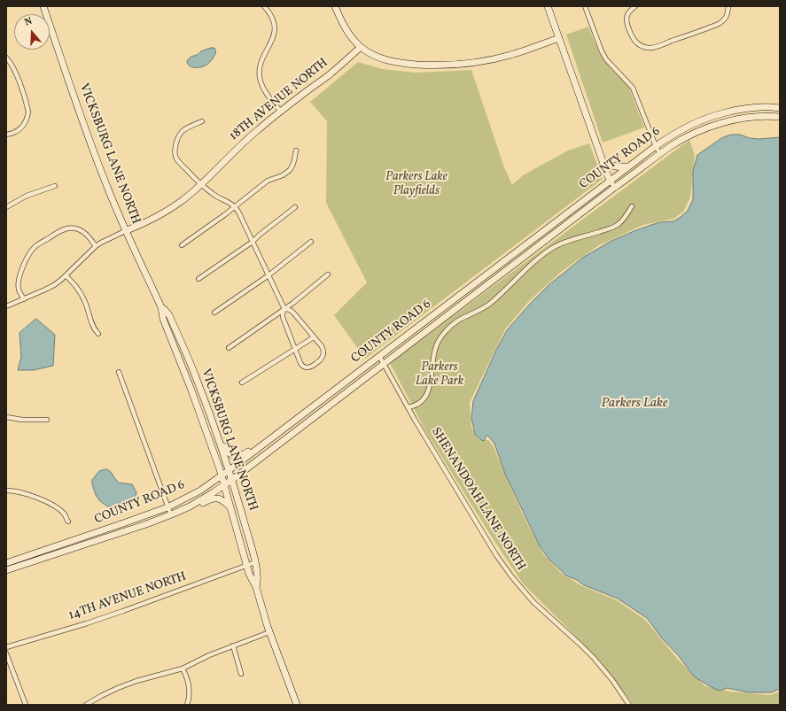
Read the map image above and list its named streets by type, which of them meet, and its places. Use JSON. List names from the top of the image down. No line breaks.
{"streets":{"main road":["18TH AVENUE NORTH","VICKSBURG LANE NORTH","COUNTY ROAD 6"],"street":["SHENANDOAH LANE NORTH","14TH AVENUE NORTH"]},"crossings":[["18TH AVENUE NORTH","VICKSBURG LANE NORTH"],["VICKSBURG LANE NORTH","COUNTY ROAD 6"],["VICKSBURG LANE NORTH","14TH AVENUE NORTH"],["COUNTY ROAD 6","SHENANDOAH LANE NORTH"]],"water":["Parkers Lake"],"parks":["Parkers Lake Playfields","Parkers Lake Park"],"north":"top"}
